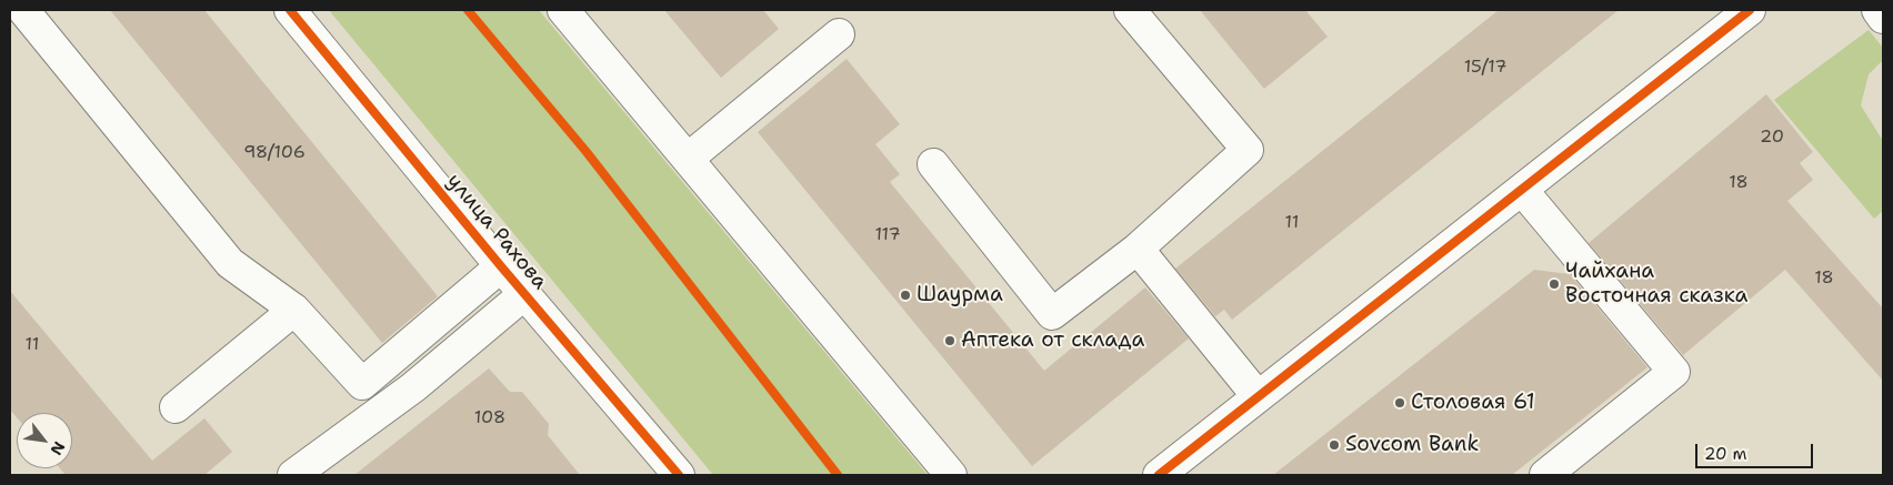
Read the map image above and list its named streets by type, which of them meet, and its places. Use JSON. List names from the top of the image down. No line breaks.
{"streets":{"street":["улица Рахова"]},"places":["Чайхана Восточная сказка","Шаурма","Аптека от склада","Столовая 61","Sovcom Bank"],"house_numbers":["15/17","20","98/106","18","11","117","18","11","108"],"scale_bar":"20 m","north":"bottom right"}
